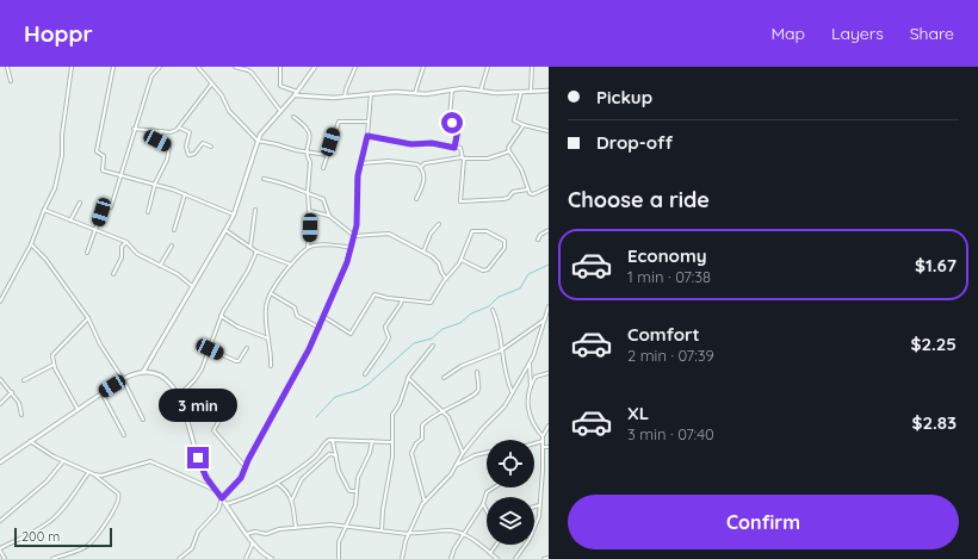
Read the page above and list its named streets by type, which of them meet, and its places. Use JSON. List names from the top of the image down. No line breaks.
{"scale_bar":"200 m","page":{"header":"Hoppr","nav":["Map","Layers","Share"],"banner":["Pickup","Drop-off"],"heading":"Choose a ride","list":[{"name":"Economy","note":"1 min · 07:38","value":"$1.67"},{"name":"Comfort","note":"2 min · 07:39","value":"$2.25"},{"name":"XL","note":"3 min · 07:40","value":"$2.83"}],"bubble":"3 min","buttons":"Confirm","scale":"200 m"}}
